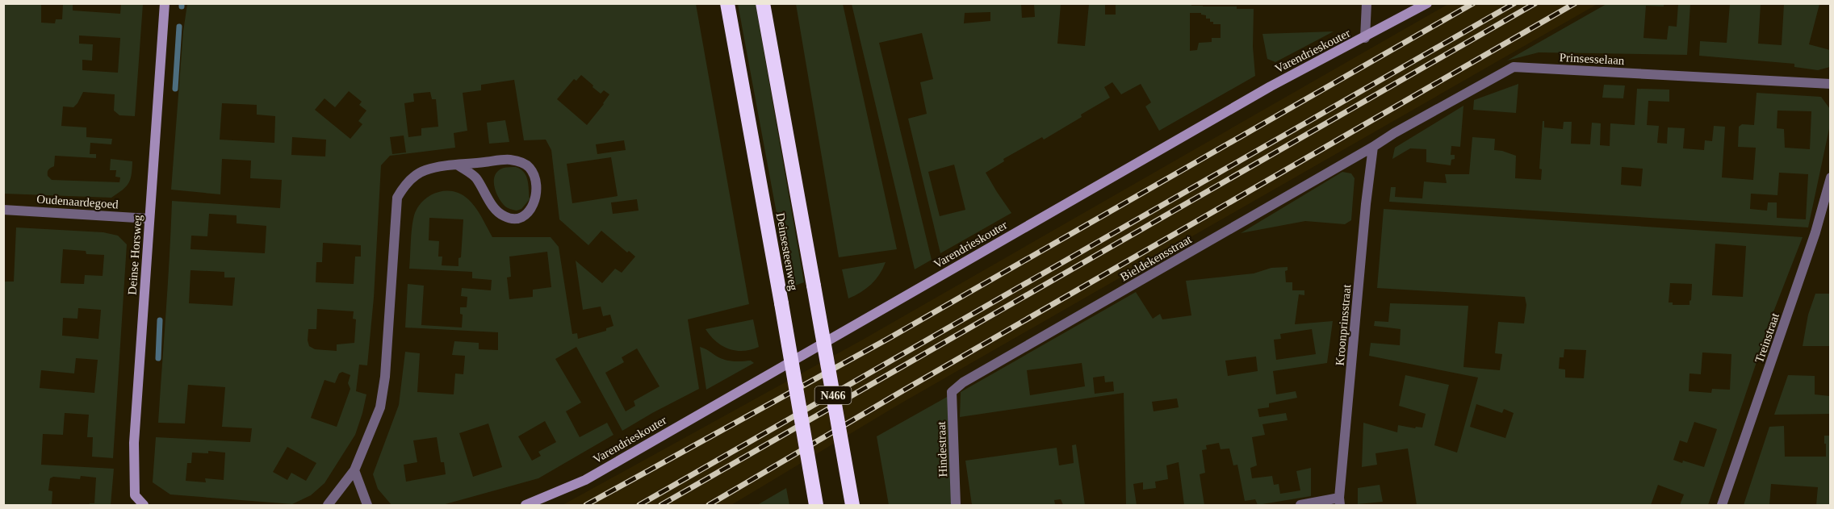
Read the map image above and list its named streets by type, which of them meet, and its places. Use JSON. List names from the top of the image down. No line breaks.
{"streets":{"highway":["Deinsesteenweg","N466"],"street":["Varendrieskouter","Prinsesselaan","Oudenaardegoed","Deinse Horsweg","Bieldekensstraat","Kroonprinsstraat","Treinstraat","Hindestraat"]},"crossings":[["Prinsesselaan","Bieldekensstraat"],["Prinsesselaan","Kroonprinsstraat"],["Oudenaardegoed","Deinse Horsweg"],["Bieldekensstraat","Kroonprinsstraat"],["Bieldekensstraat","Hindestraat"]]}
